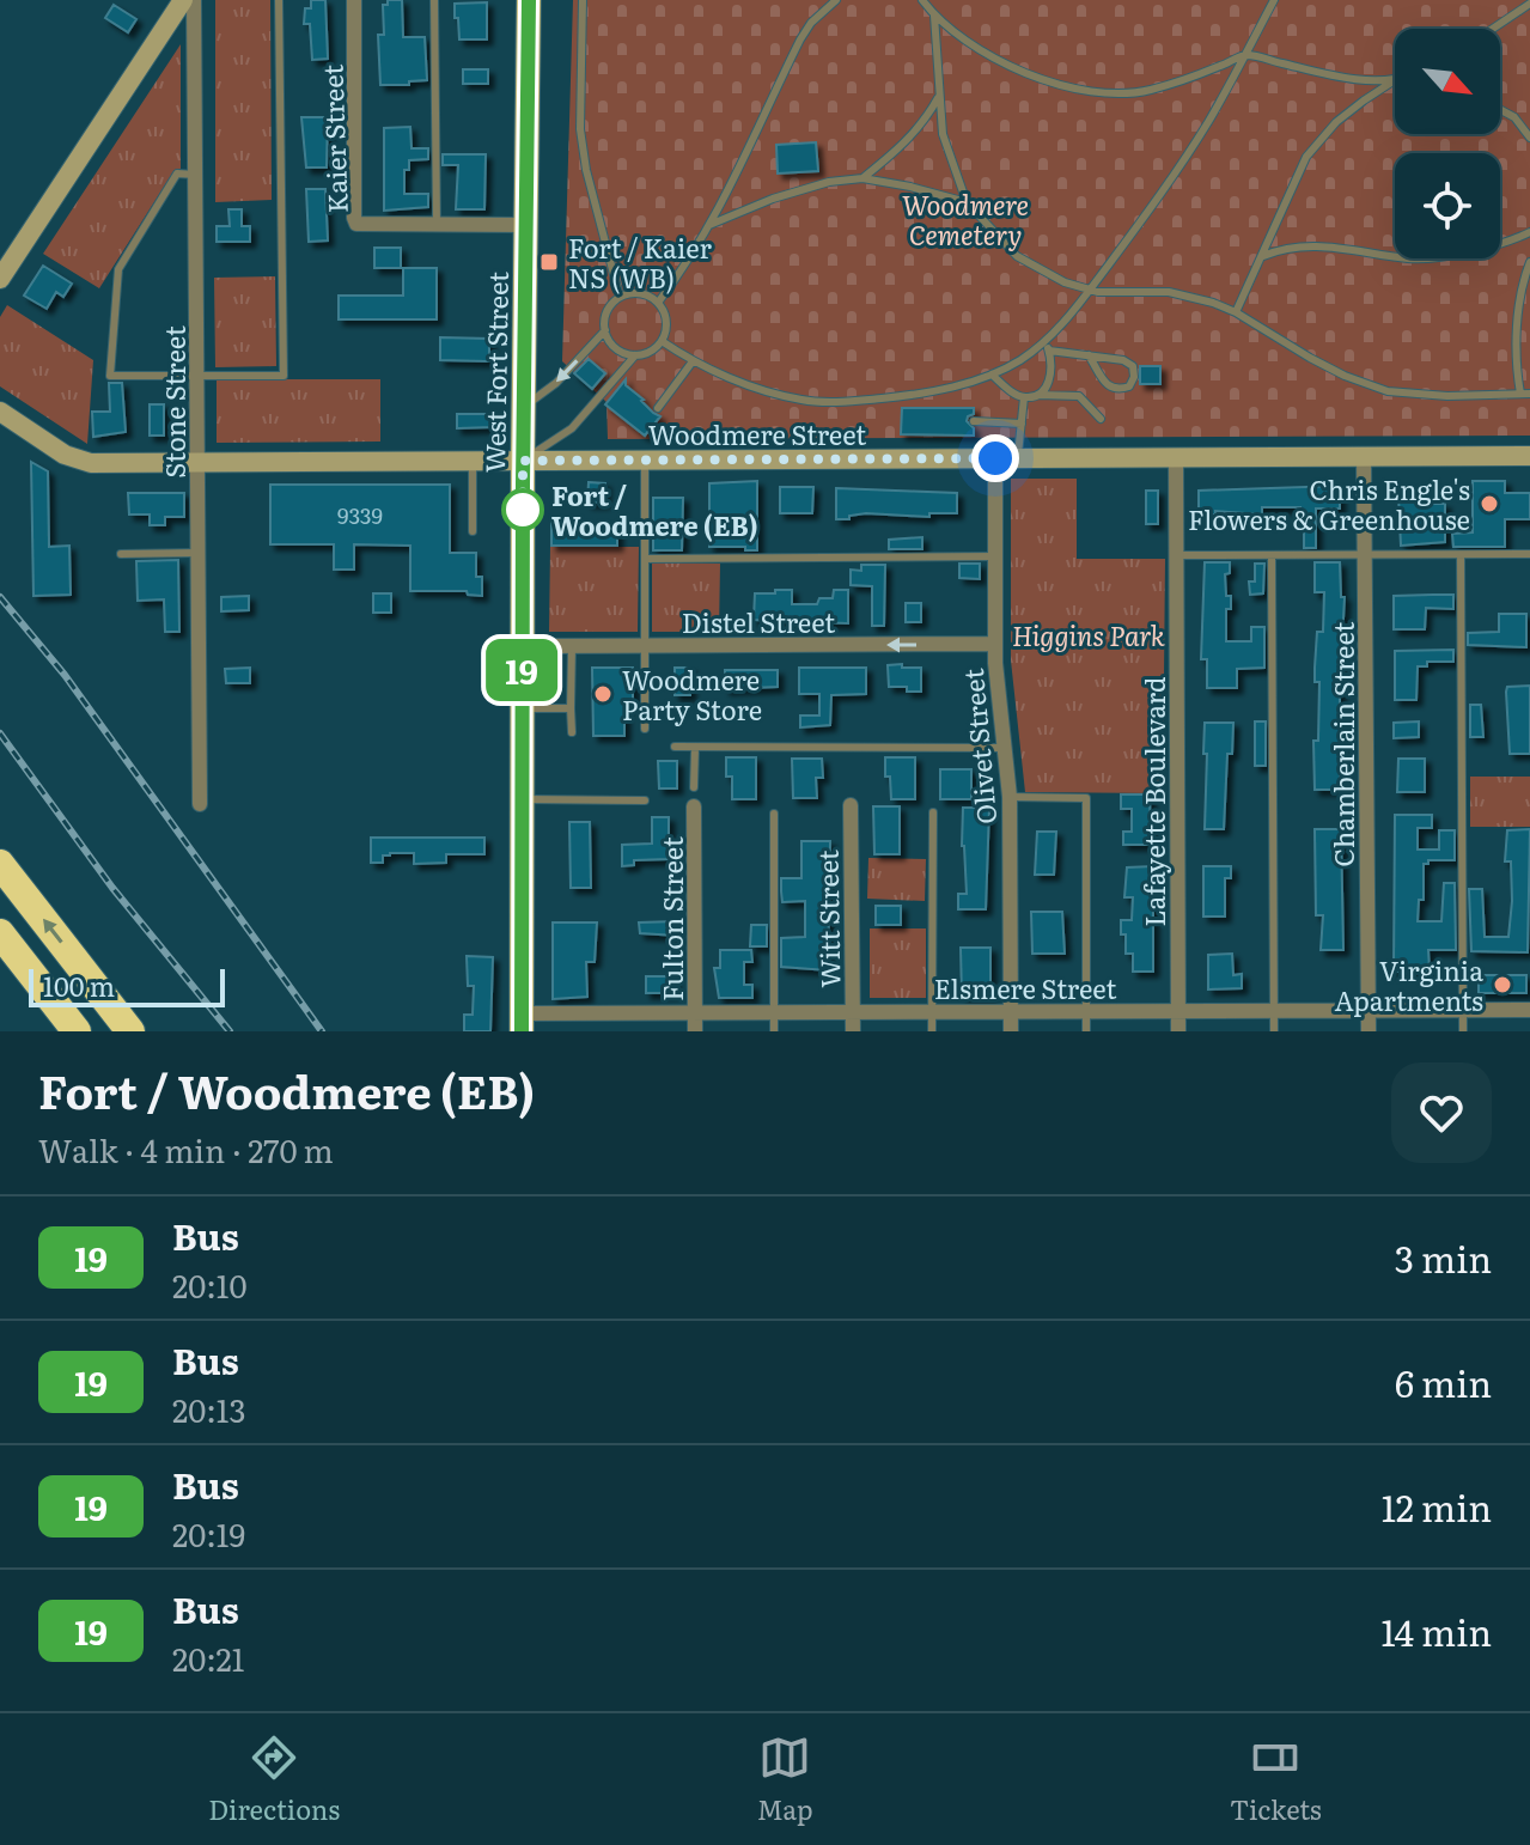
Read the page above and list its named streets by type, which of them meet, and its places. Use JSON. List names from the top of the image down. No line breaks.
{"streets":{"main road":["West Fort Street"],"street":["Kaier Street","Stone Street","Woodmere Street","Distel Street","Chamberlain Street","Olivet Street","Lafayette Boulevard","Fulton Street","Witt Street","Elsmere Street"]},"crossings":[["Kaier Street","West Fort Street"],["West Fort Street","Woodmere Street"],["West Fort Street","Distel Street"],["West Fort Street","Elsmere Street"],["Stone Street","Woodmere Street"],["Woodmere Street","Chamberlain Street"],["Woodmere Street","Olivet Street"],["Woodmere Street","Lafayette Boulevard"],["Distel Street","Olivet Street"],["Chamberlain Street","Elsmere Street"],["Olivet Street","Elsmere Street"],["Lafayette Boulevard","Elsmere Street"],["Fulton Street","Elsmere Street"],["Witt Street","Elsmere Street"]],"one_way":["Distel Street"],"parks":["Woodmere Cemetery","Higgins Park"],"places":{"transit":["Fort / Kaier NS (WB)"],"other":["Chris Engle's Flowers & Greenhouse","Fort / Woodmere (EB)","Woodmere Party Store","Virginia Apartments"]},"lines":["bus line 19"],"house_numbers":["9339"],"scale_bar":"100 m","north":"bottom right","page":{"on_map":"19","scale":"100 m","heading":["Fort / Woodmere (EB)","Walk · 4 min · 270 m"],"list":[{"mark":"19","name":"Bus","note":"20:10","value":"3 min"},{"mark":"19","name":"Bus","note":"20:13","value":"6 min"},{"mark":"19","name":"Bus","note":"20:19","value":"12 min"},{"mark":"19","name":"Bus","note":"20:21","value":"14 min"}],"tabs":["Directions","Map","Tickets"]}}
